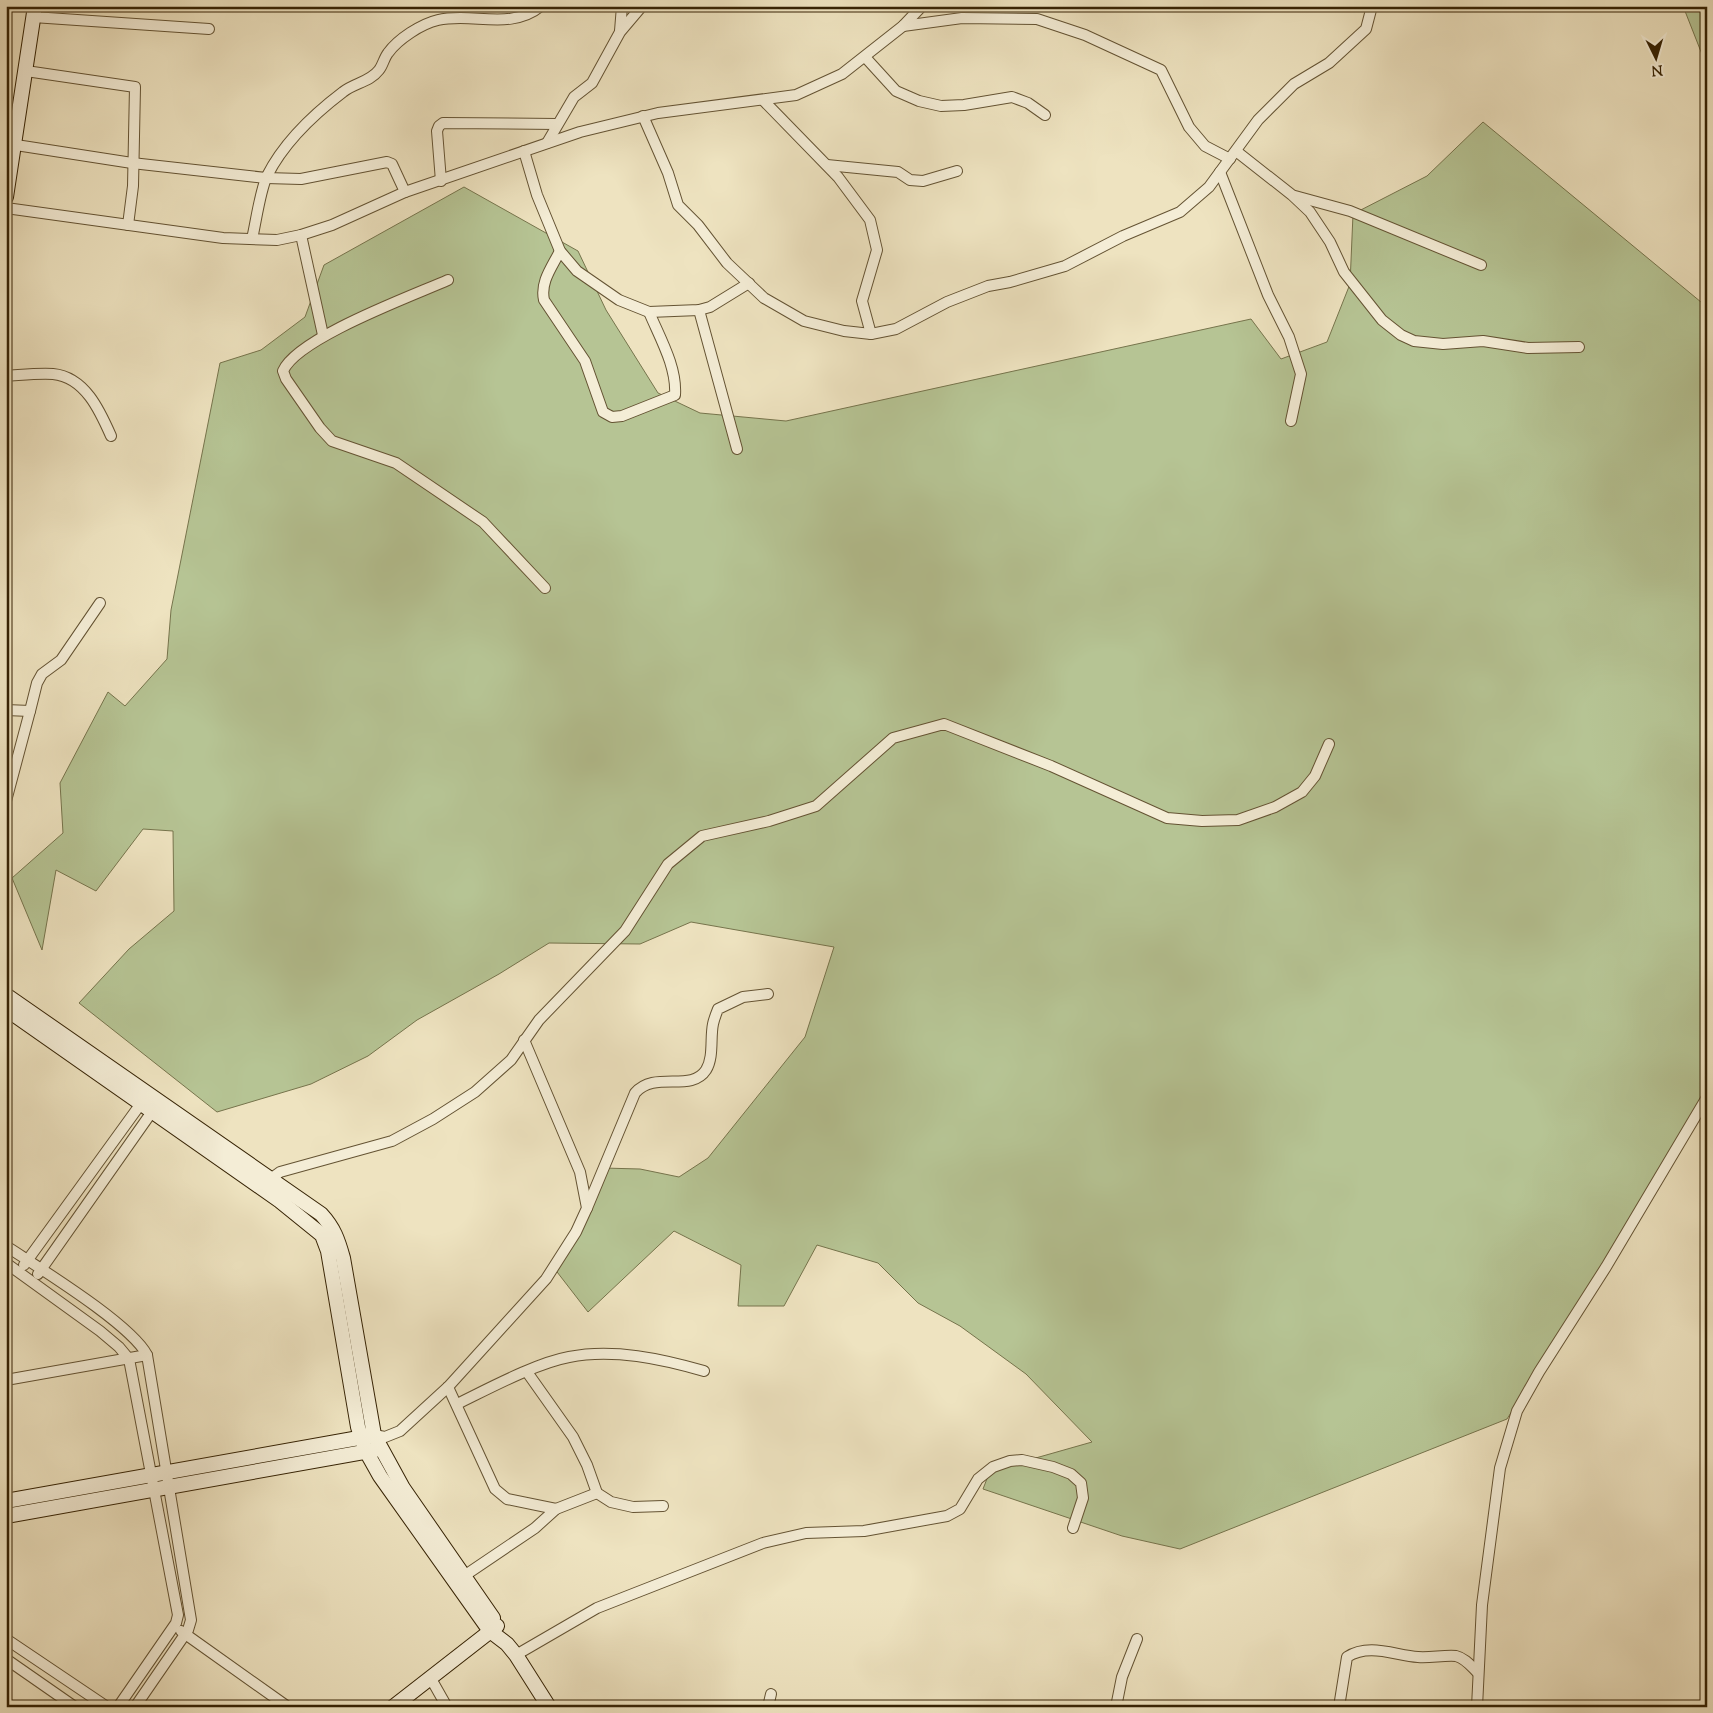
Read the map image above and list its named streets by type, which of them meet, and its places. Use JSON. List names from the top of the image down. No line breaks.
{"north":"bottom"}
